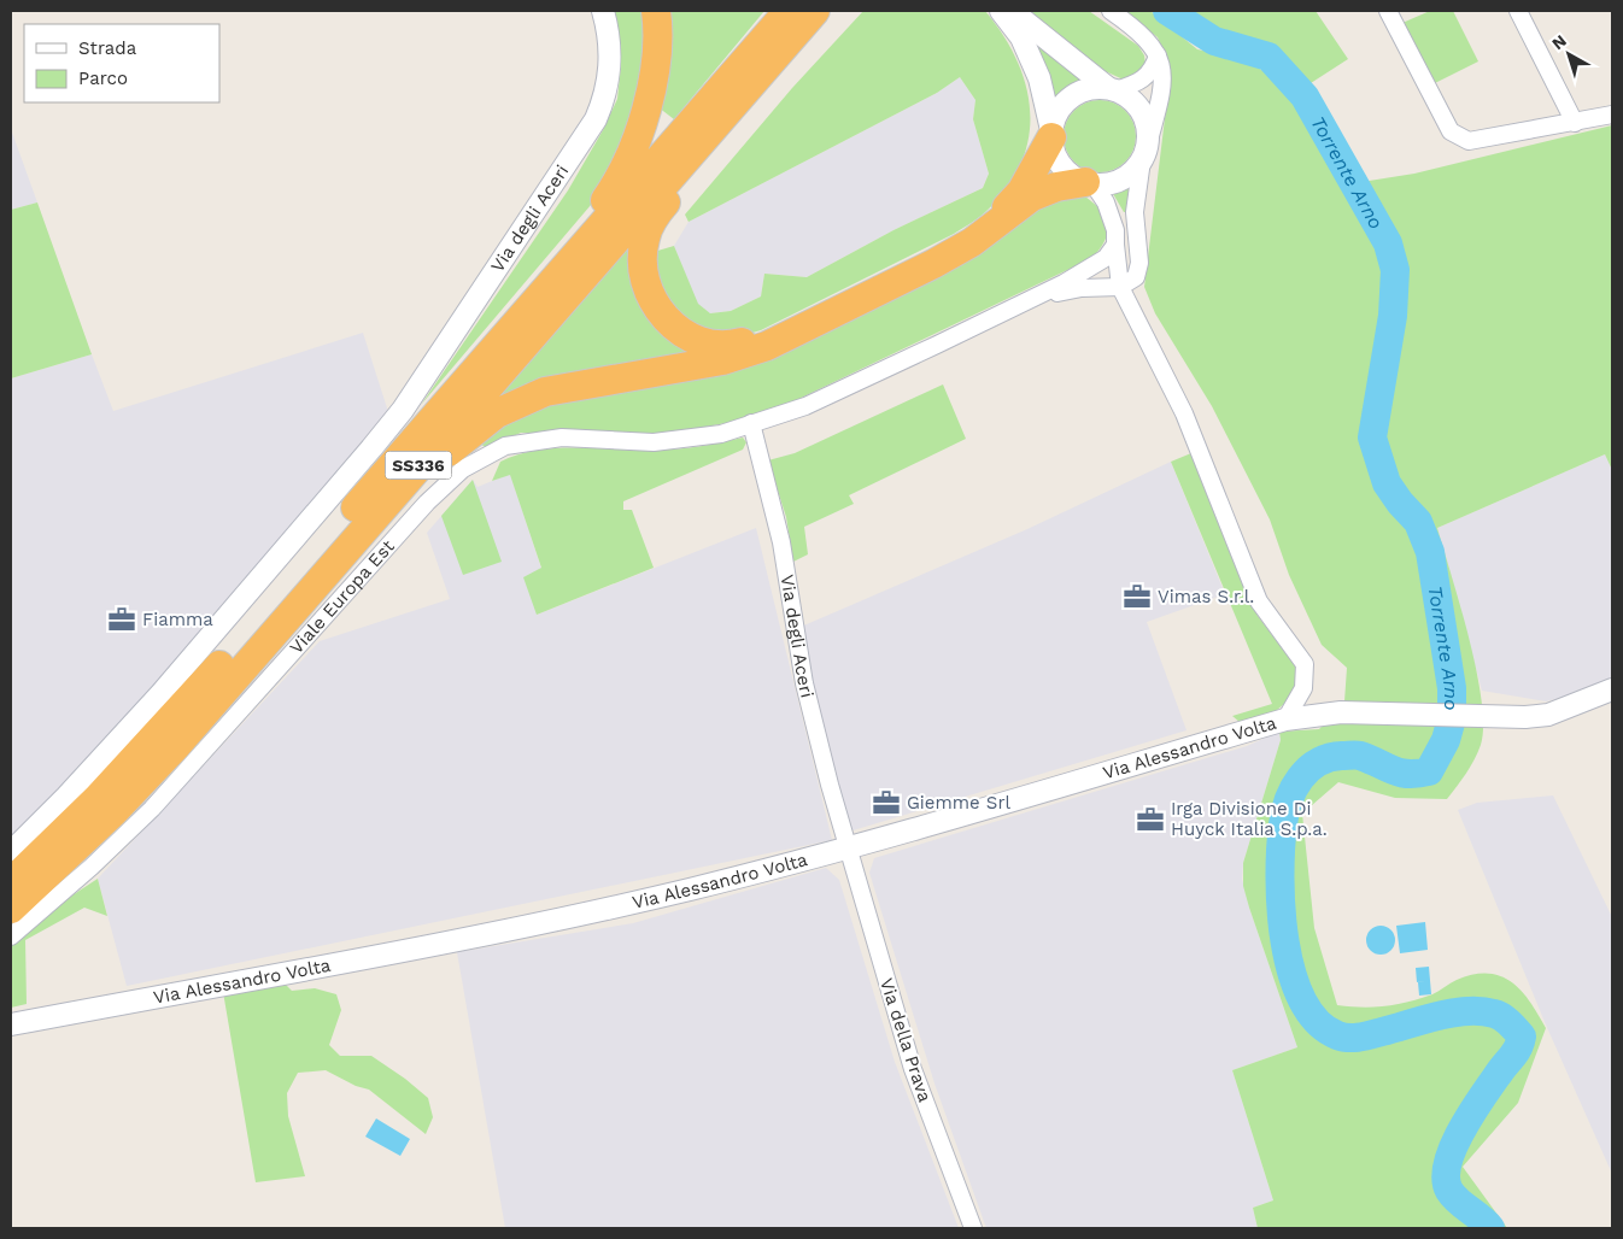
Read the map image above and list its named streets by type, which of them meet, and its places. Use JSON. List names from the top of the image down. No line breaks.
{"streets":{"highway":["SS336"],"street":["Via degli Aceri","Viale Europa Est","Via Alessandro Volta","Via della Prava"]},"crossings":[["Via degli Aceri","Viale Europa Est"],["Via degli Aceri","Via Alessandro Volta"],["Via degli Aceri","Via della Prava"],["Via Alessandro Volta","Via della Prava"]],"water":["Torrente Arno"],"places":{"office":["Vimas S.r.l.","Fiamma","Giemme Srl","Irga Divisione Di Huyck Italia S.p.a."]},"legend":["Strada","Parco"],"north":"top left"}
